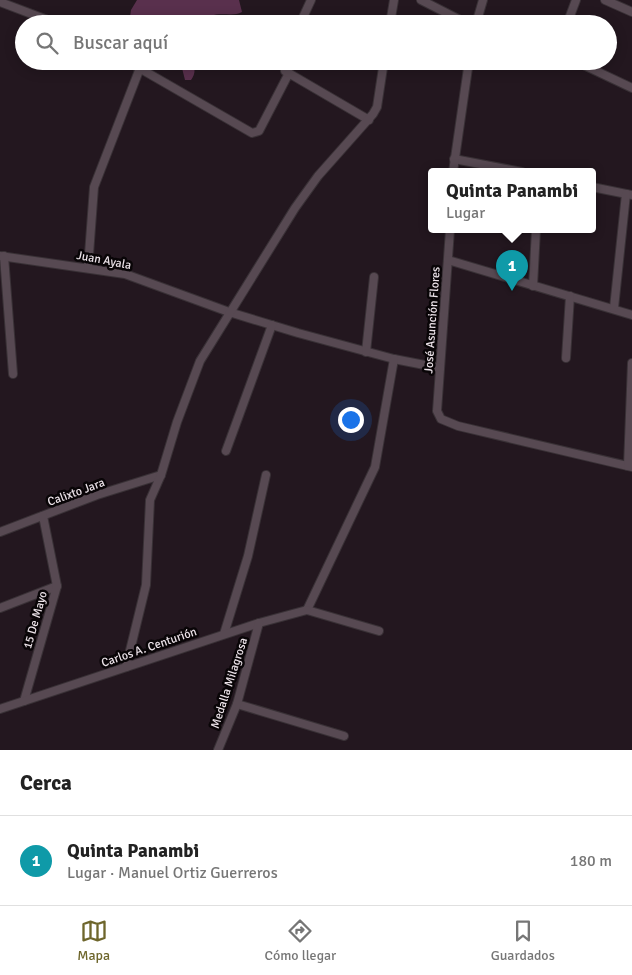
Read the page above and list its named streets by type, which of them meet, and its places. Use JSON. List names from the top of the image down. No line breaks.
{"streets":{"street":["Juan Ayala","José Asunción Flores","Calixto Jara","15 De Mayo","Carlos A. Centurión","Medalla Milagrosa"]},"crossings":[["Juan Ayala","José Asunción Flores"],["Calixto Jara","15 De Mayo"],["15 De Mayo","Carlos A. Centurión"],["Carlos A. Centurión","Medalla Milagrosa"]],"page":{"search":"Buscar aquí","popup":["Quinta Panambi","Lugar"],"pins":"1","heading":"Cerca","list":[{"mark":"1","name":"Quinta Panambi","note":"Lugar · Manuel Ortiz Guerreros","value":"180 m"}],"nav":["Mapa","Cómo llegar","Guardados"]}}
